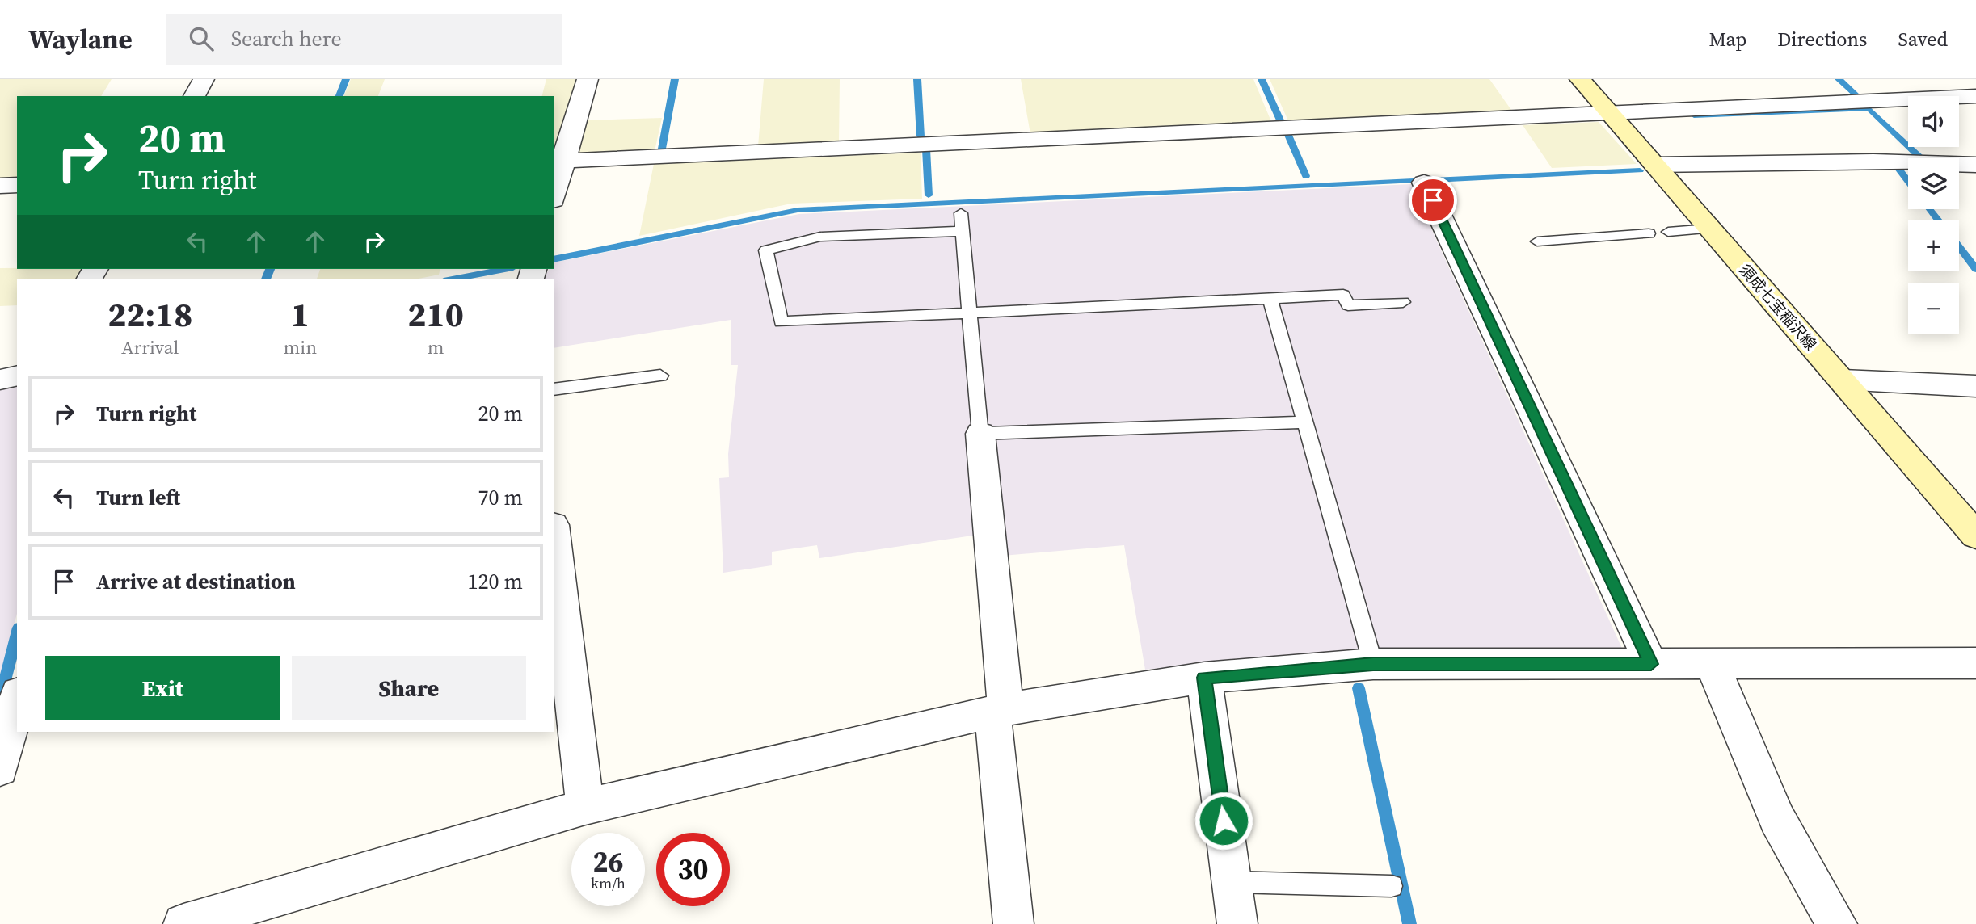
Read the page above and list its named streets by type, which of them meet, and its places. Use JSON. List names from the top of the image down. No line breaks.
{"streets":{"main road":["須成七宝稲沢線"]},"page":{"header":"Waylane","search":"Search here","nav":["Map","Directions","Saved"],"map_buttons":["+","−"],"turn":["20 m","Turn right"],"eta":["22:18","Arrival","1","min","210","m"],"list":[{"name":"Turn right","value":"20 m"},{"name":"Turn left","value":"70 m"},{"name":"Arrive at destination","value":"120 m"}],"buttons":["Exit","Share"],"speed":"26 km/h","limit":"30"}}
